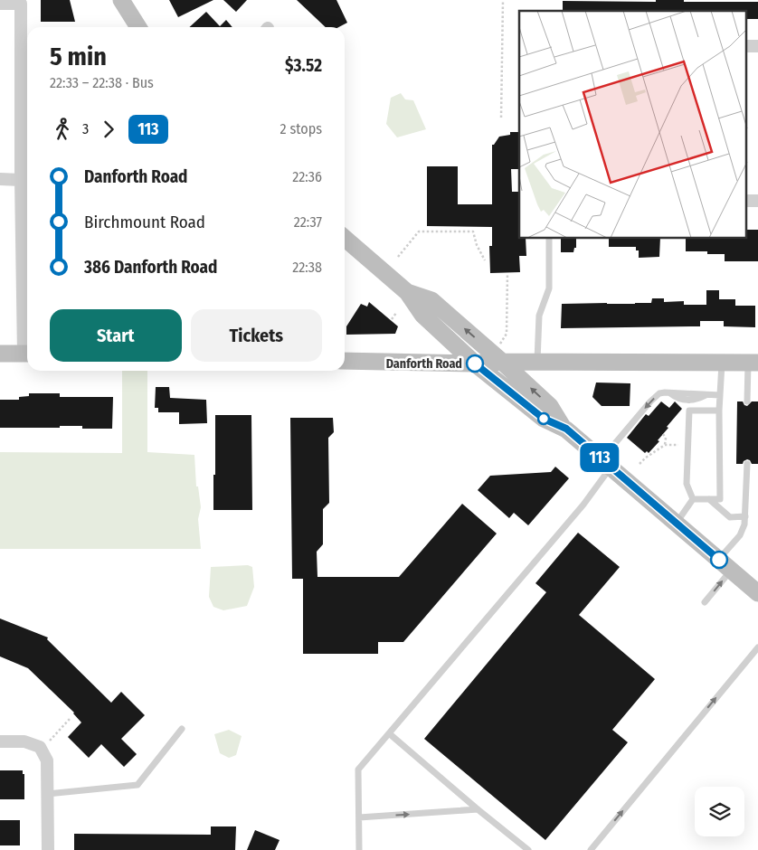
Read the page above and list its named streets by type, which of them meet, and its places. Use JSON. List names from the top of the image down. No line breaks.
{"places":["Danforth Road"],"lines":["bus line 113"],"page":{"on_map":"113","heading":["5 min","22:33 – 22:38 · Bus","$3.52"],"legs":["3","113","2 stops"],"list":[{"name":"Danforth Road","value":"22:36"},{"name":"Birchmount Road","value":"22:37"},{"name":"386 Danforth Road","value":"22:38"}],"buttons":["Start","Tickets"]}}
